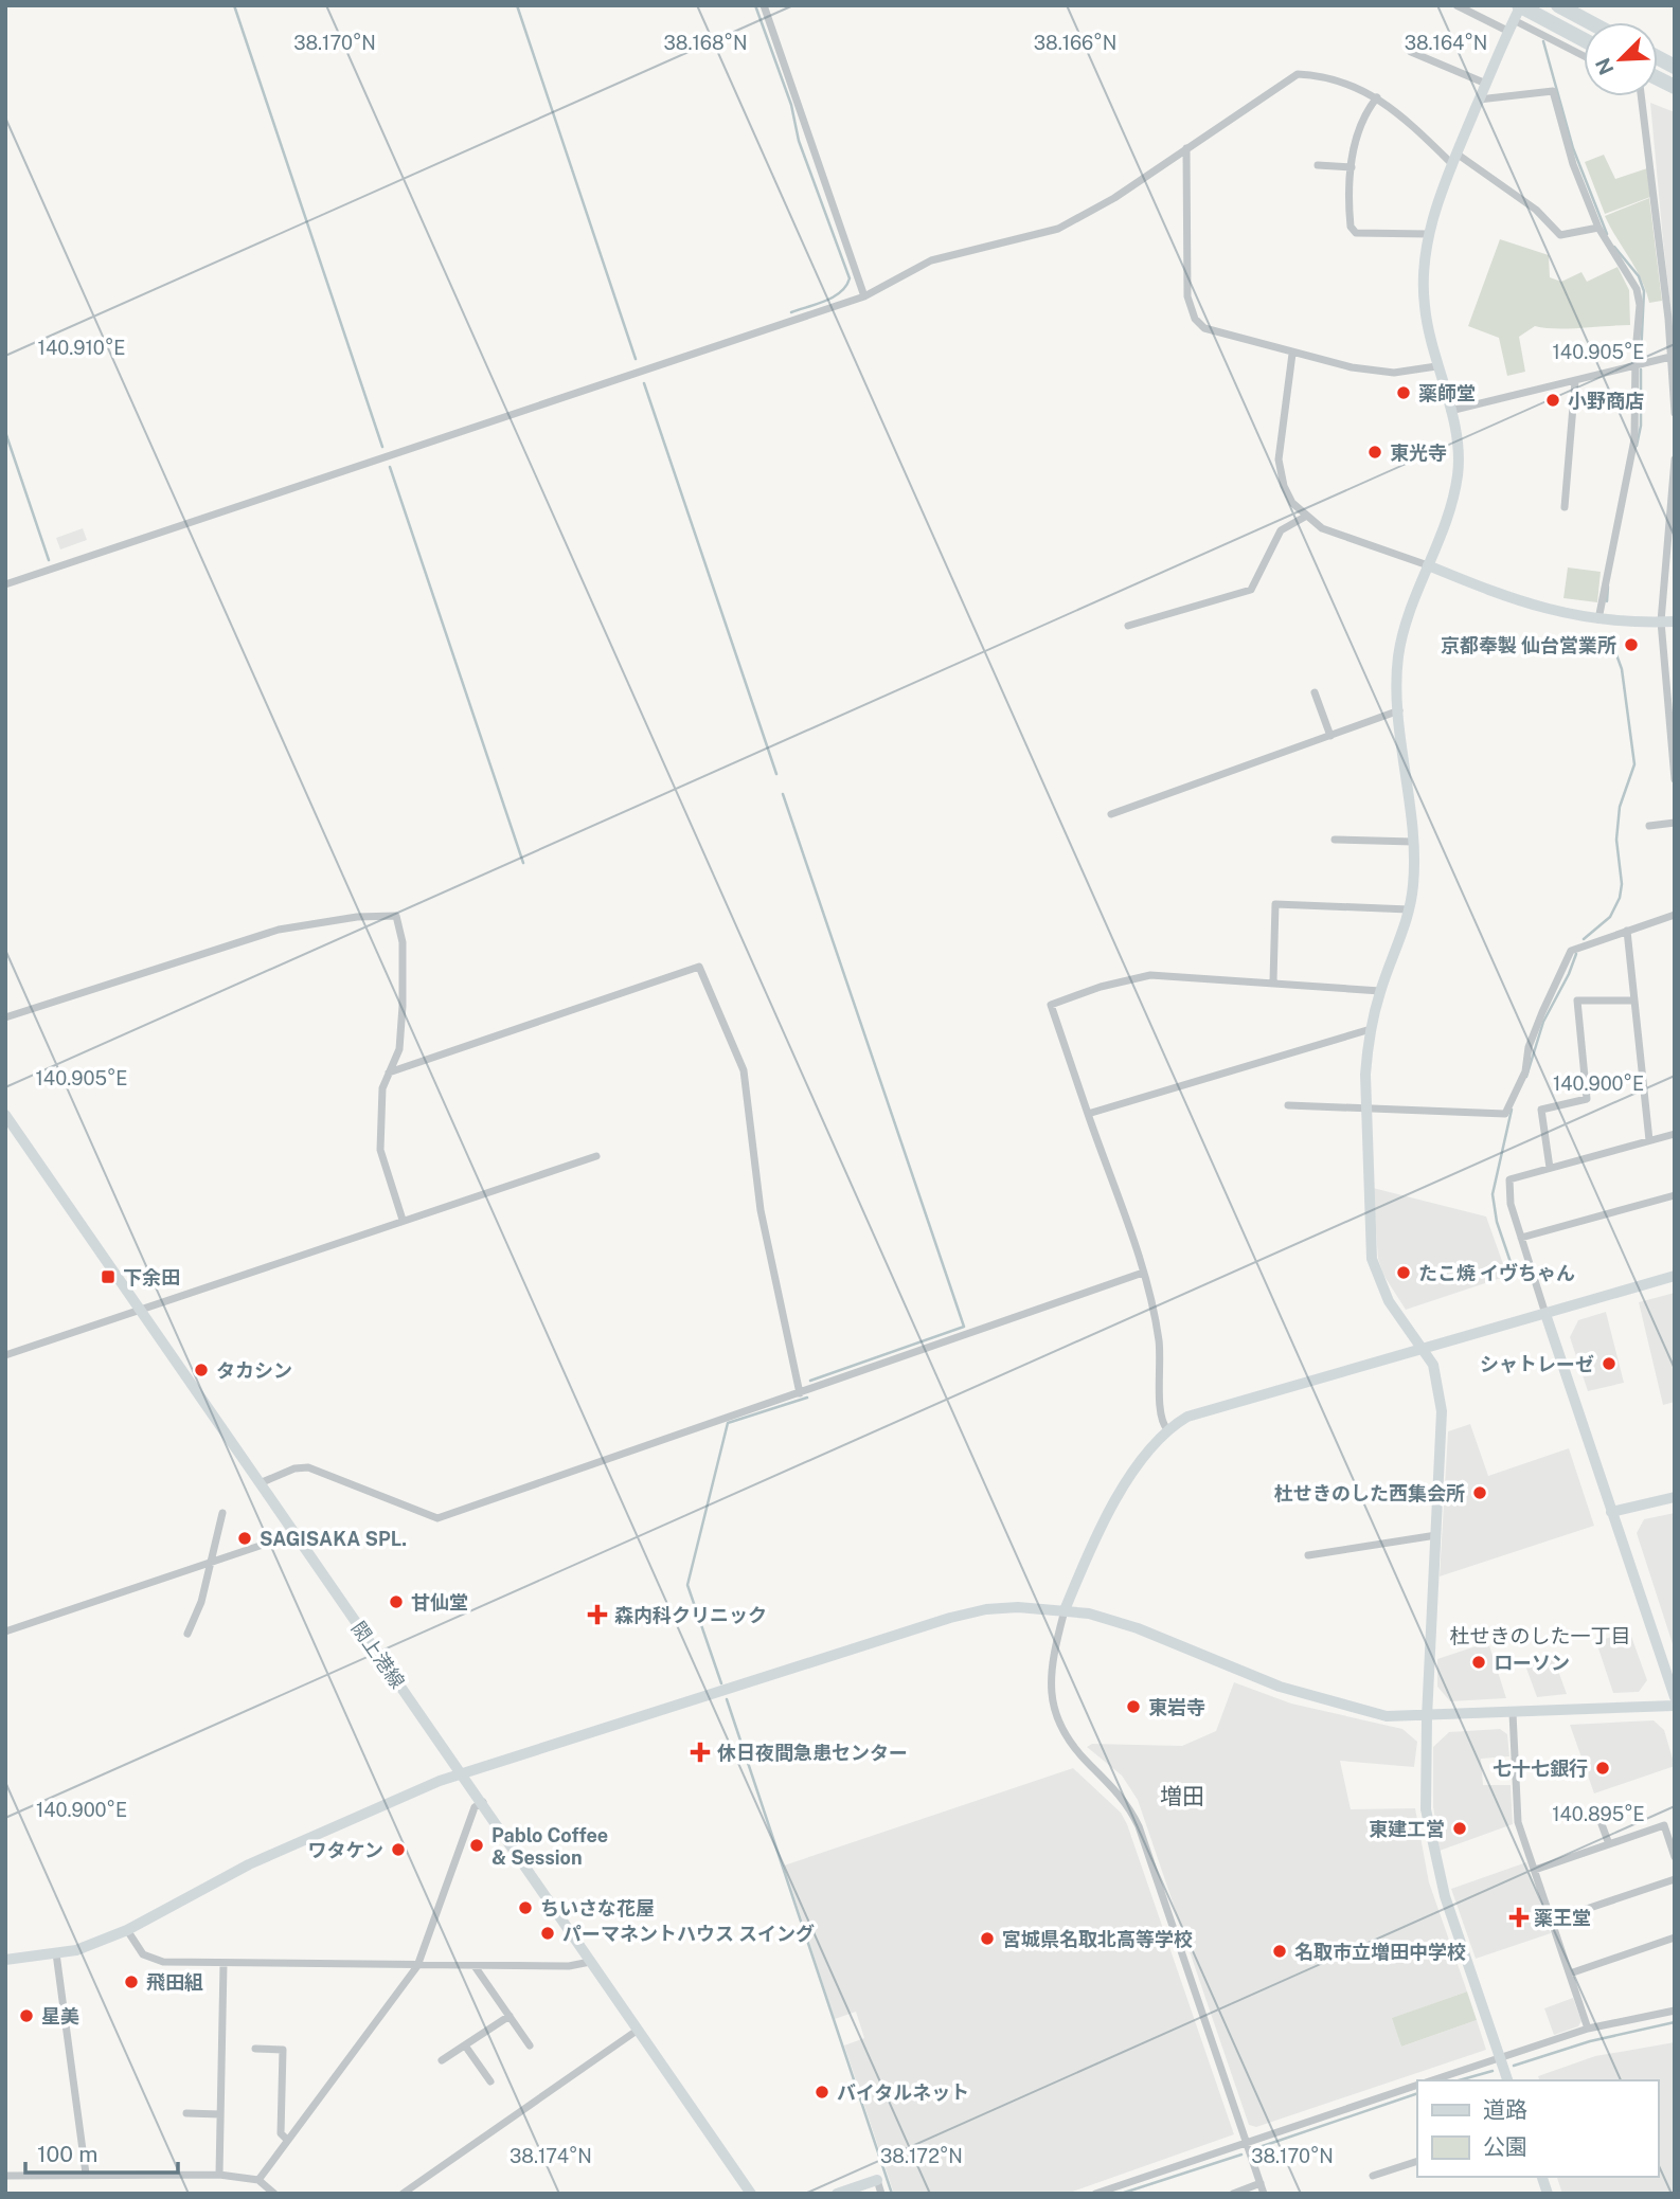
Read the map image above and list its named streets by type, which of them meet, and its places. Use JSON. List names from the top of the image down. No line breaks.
{"streets":{"street":["閖上港線"]},"districts":["杜せきのした一丁目","増田"],"places":{"other":["薬師堂","小野商店","東光寺","京都奉製 仙台営業所","たこ焼 イヴちゃん","シャトレーゼ","タカシン","杜せきのした西集会所","SAGISAKA SPL.","甘仙堂","ローソン","東岩寺","七十七銀行","東建工営","Pablo Coffee & Session","ワタケン","ちいさな花屋","パーマネントハウス スイング","宮城県名取北高等学校","名取市立増田中学校","飛田組","星美","バイタルネット"],"transit":["下余田"],"health":["森内科クリニック","休日夜間急患センター","薬王堂"]},"legend":["道路","公園"],"scale_bar":"100 m","north":"bottom left","coordinates":["38.166°N","38.170°N","38.168°N","38.164°N","140.910°E","140.905°E","140.900°E","140.895°E","38.174°N","38.172°N"]}
